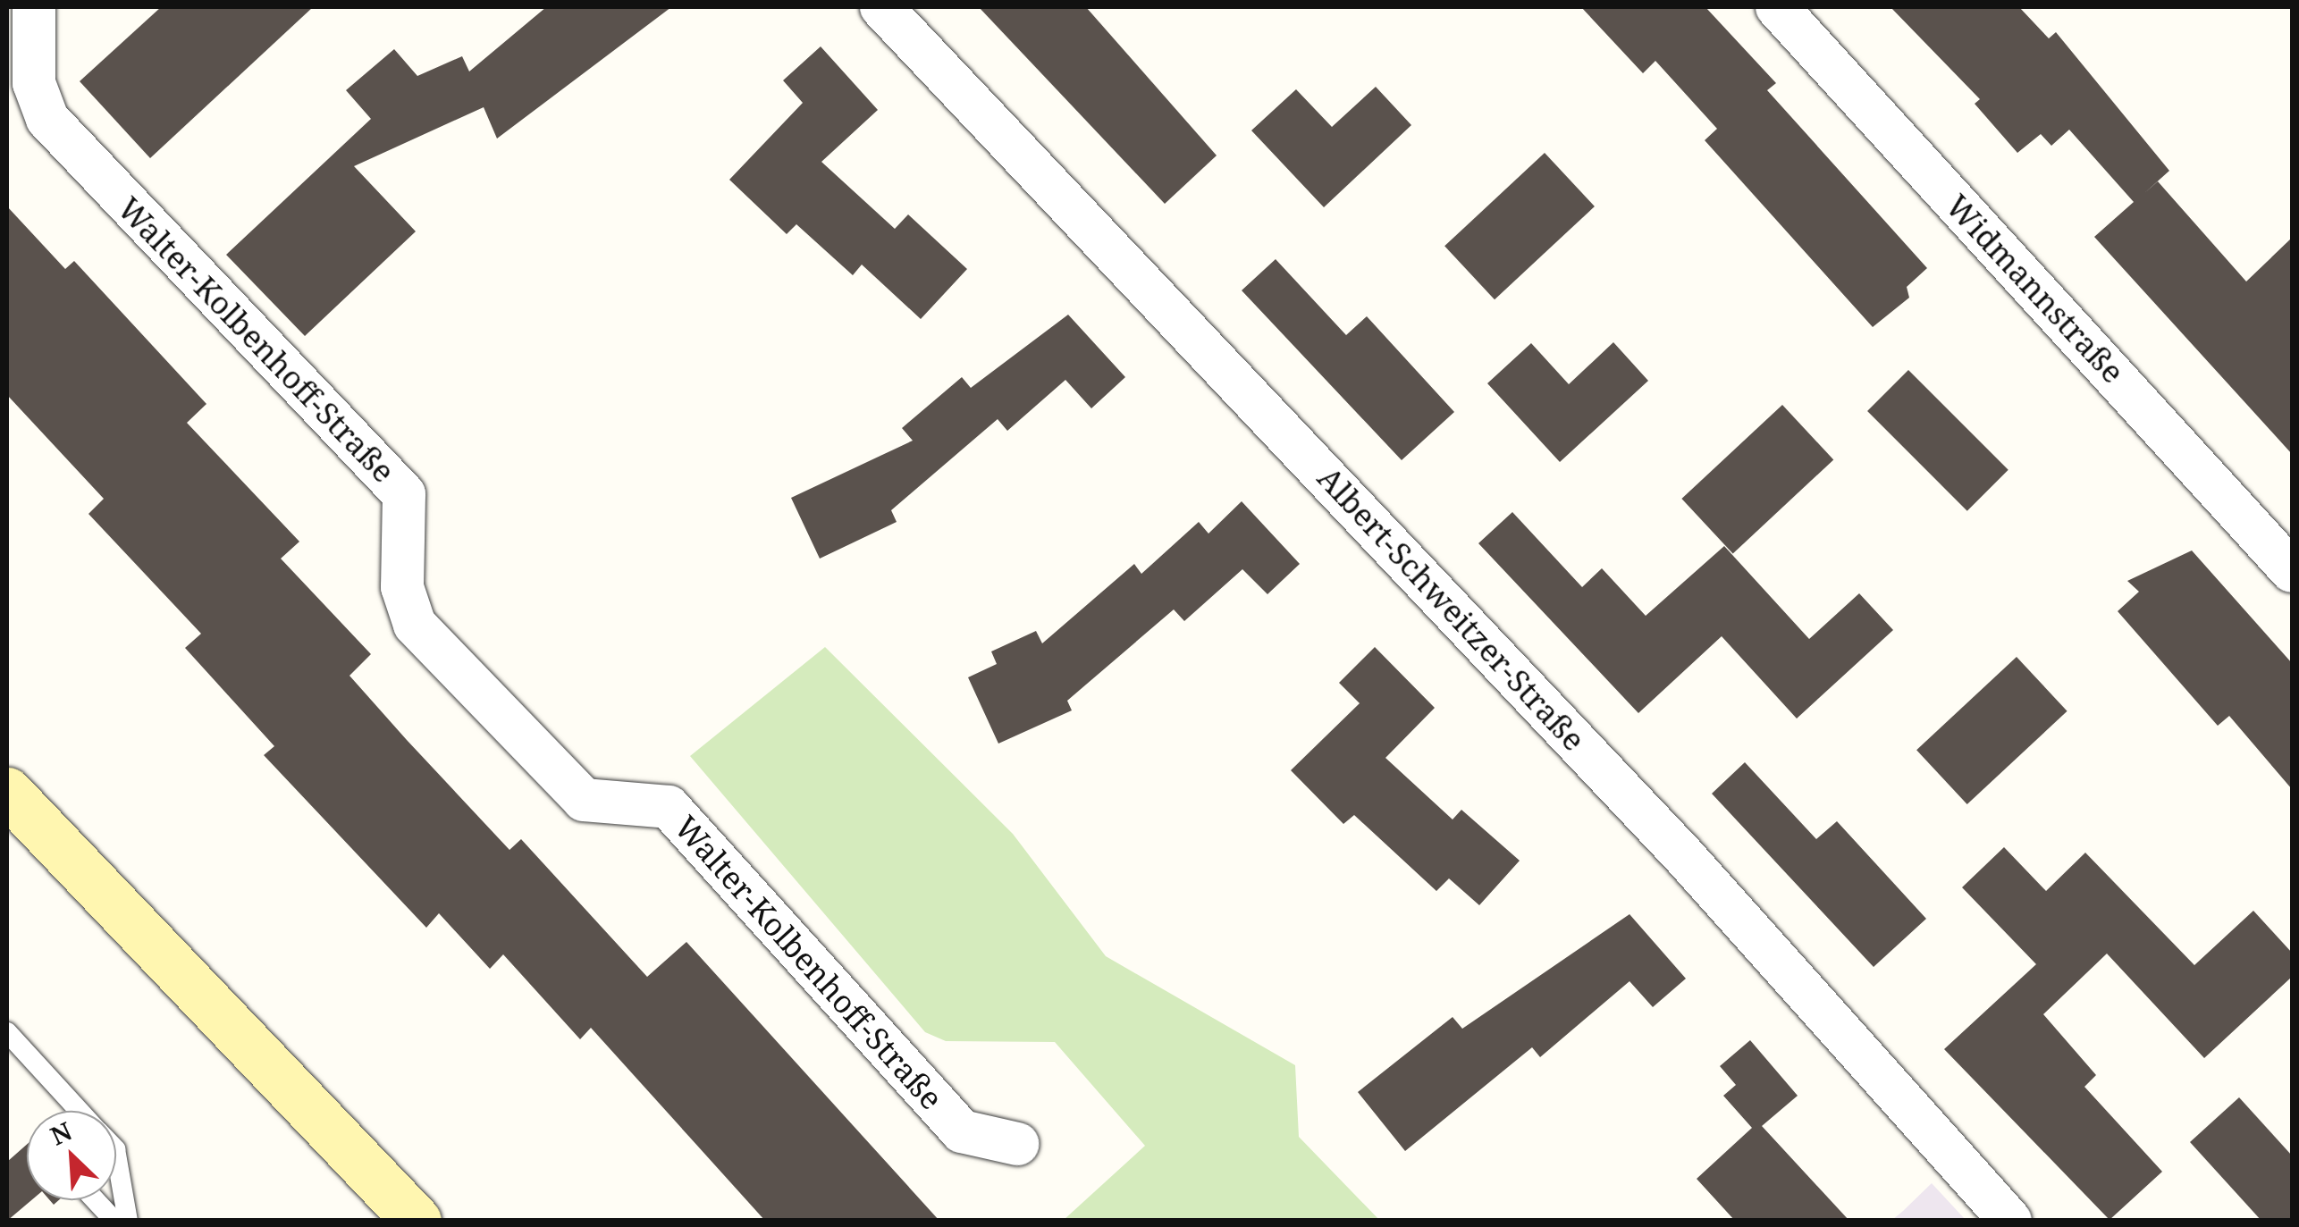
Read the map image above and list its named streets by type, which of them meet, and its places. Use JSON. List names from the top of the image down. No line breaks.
{"streets":{"street":["Widmannstraße","Walter-Kolbenhoff-Straße","Albert-Schweitzer-Straße"]},"north":"top left"}
